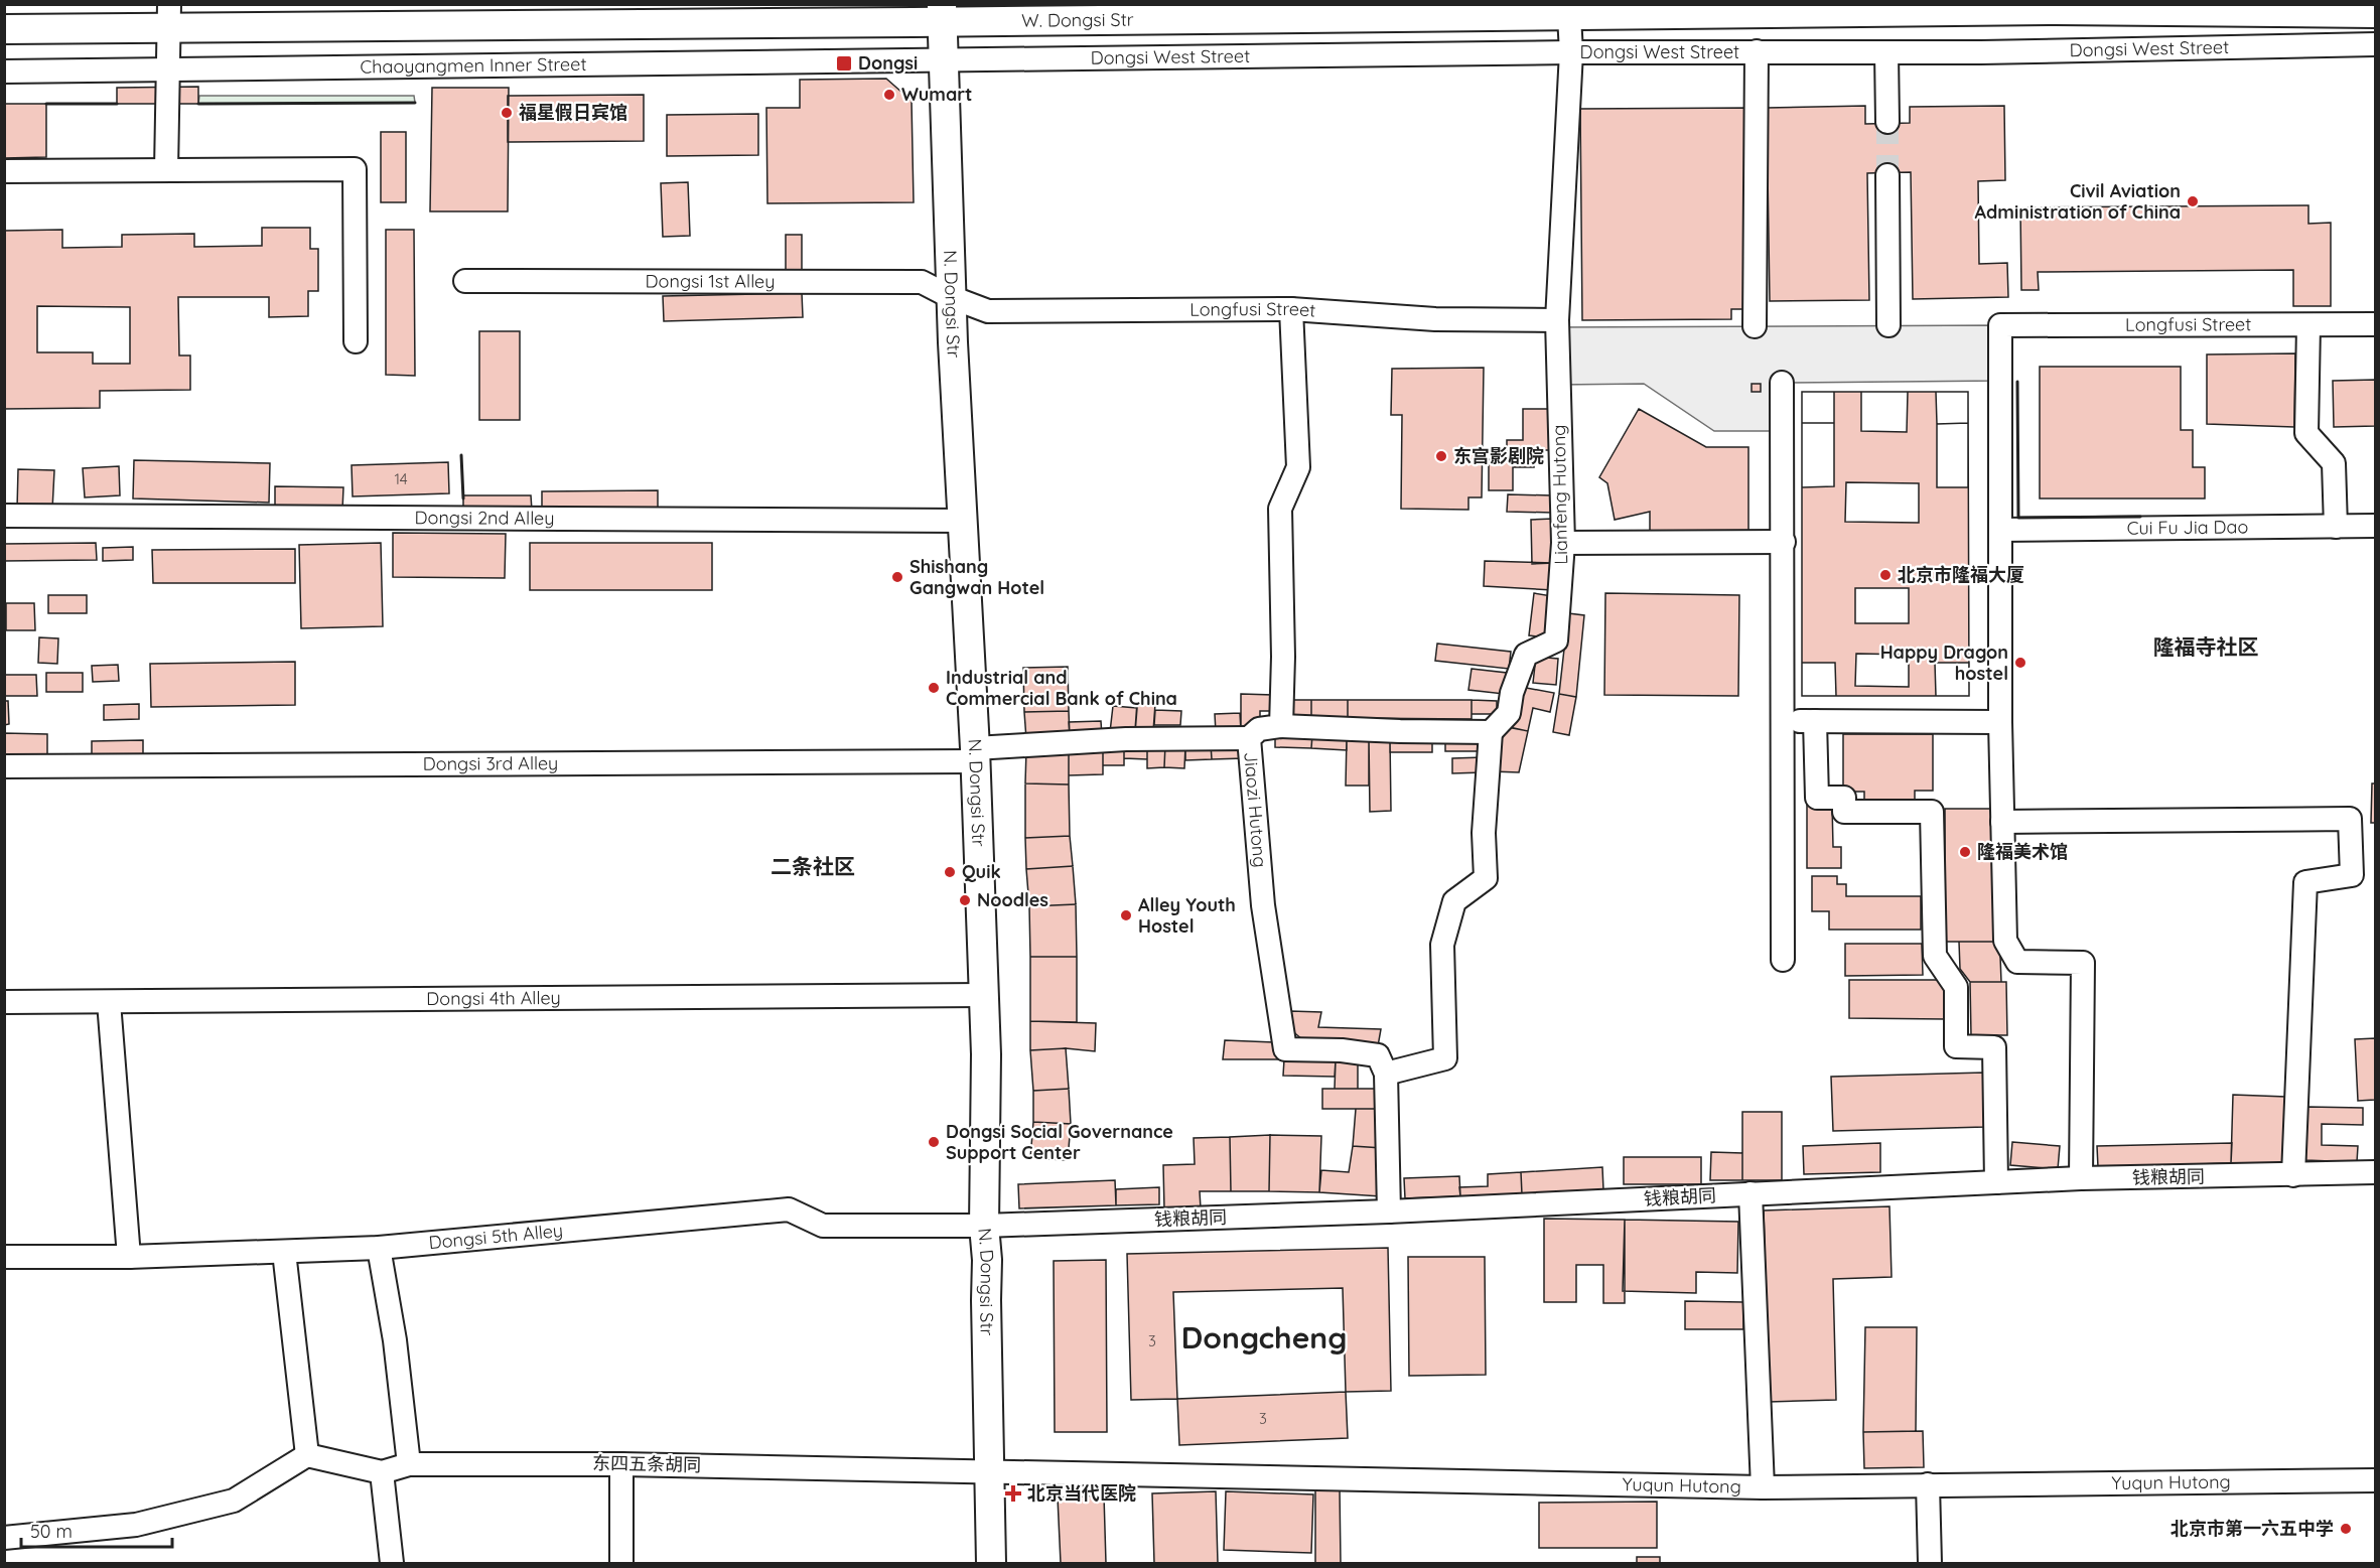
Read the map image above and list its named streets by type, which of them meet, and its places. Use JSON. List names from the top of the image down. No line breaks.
{"streets":{"main road":["W. Dongsi Str","N. Dongsi Str"],"street":["Dongsi West Street","Chaoyangmen Inner Street","Dongsi 1st Alley","Longfusi Street","Lianfeng Hutong","Dongsi 2nd Alley","Cui Fu Jia Dao","Dongsi 3rd Alley","Jiaozi Hutong","Dongsi 4th Alley","钱粮胡同","Dongsi 5th Alley","东四五条胡同","Yuqun Hutong"]},"crossings":[["W. Dongsi Str","N. Dongsi Str"],["W. Dongsi Str","Lianfeng Hutong"],["Dongsi West Street","Chaoyangmen Inner Street"],["Dongsi West Street","N. Dongsi Str"],["Dongsi West Street","Lianfeng Hutong"],["Chaoyangmen Inner Street","N. Dongsi Str"],["Dongsi 1st Alley","N. Dongsi Str"],["Dongsi 1st Alley","Longfusi Street"],["N. Dongsi Str","Longfusi Street"],["N. Dongsi Str","Dongsi 2nd Alley"],["N. Dongsi Str","Dongsi 3rd Alley"],["N. Dongsi Str","Dongsi 4th Alley"],["N. Dongsi Str","钱粮胡同"],["N. Dongsi Str","Dongsi 5th Alley"],["N. Dongsi Str","东四五条胡同"],["N. Dongsi Str","Yuqun Hutong"],["Longfusi Street","Lianfeng Hutong"],["Longfusi Street","Cui Fu Jia Dao"],["Dongsi 3rd Alley","Jiaozi Hutong"],["钱粮胡同","Dongsi 5th Alley"],["东四五条胡同","Yuqun Hutong"]],"districts":["隆福寺社区","二条社区","Dongcheng"],"places":{"transit":["Dongsi"],"other":["Wumart","福星假日宾馆","Civil Aviation Administration of China","东宫影剧院","北京市隆福大厦","Shishang Gangwan Hotel","Happy Dragon hostel","Industrial and Commercial Bank of China","隆福美术馆","Quik","Noodles","Alley Youth Hostel","Dongsi Social Governance Support Center","北京市第一六五中学"],"health":["北京当代医院"]},"house_numbers":["14","3","3"],"scale_bar":"50 m"}
